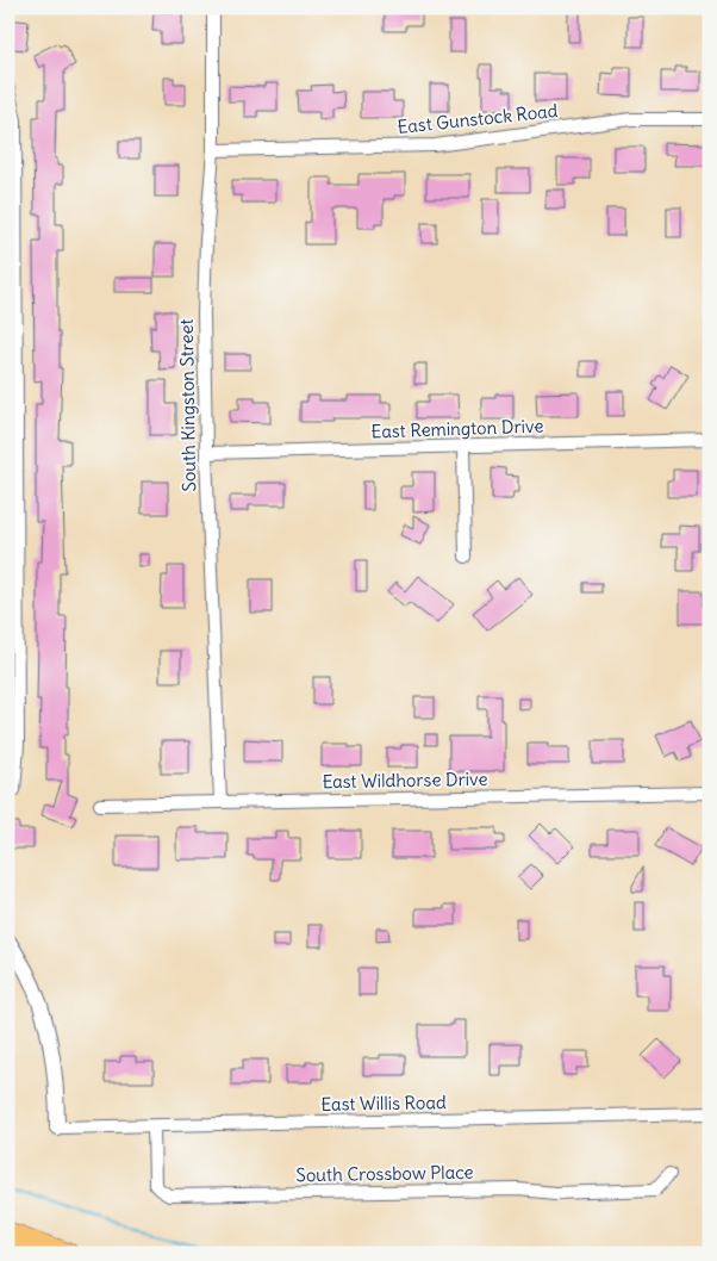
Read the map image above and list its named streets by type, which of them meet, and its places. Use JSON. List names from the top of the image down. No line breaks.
{"streets":{"street":["East Gunstock Road","South Kingston Street","East Remington Drive","East Wildhorse Drive","East Willis Road","South Crossbow Place"]},"crossings":[["East Gunstock Road","South Kingston Street"],["South Kingston Street","East Remington Drive"],["South Kingston Street","East Wildhorse Drive"],["East Willis Road","South Crossbow Place"]]}
